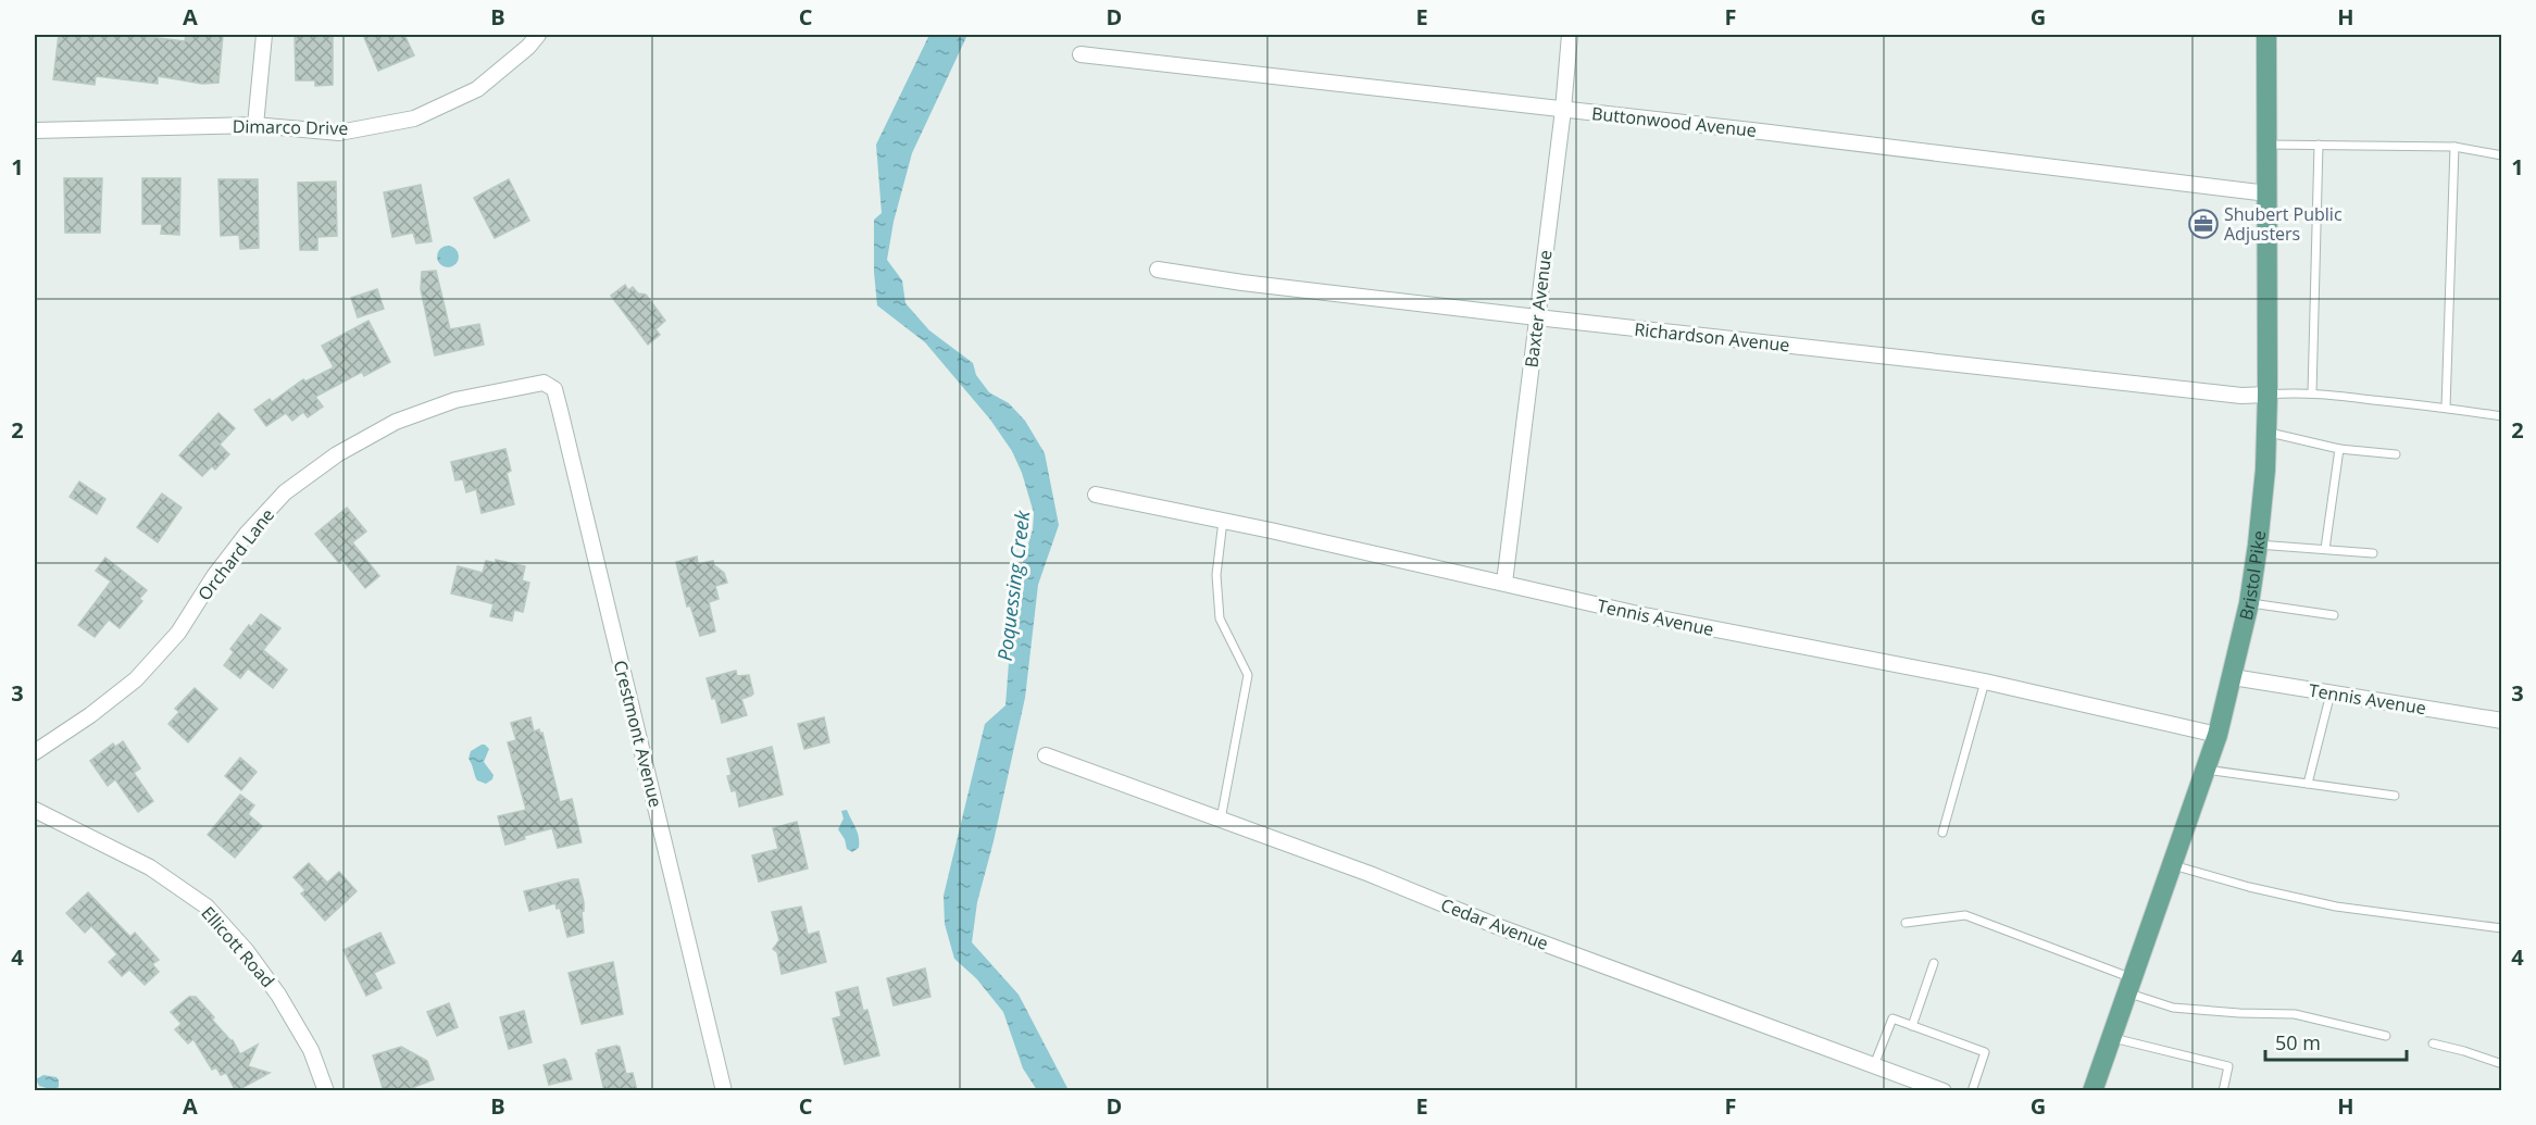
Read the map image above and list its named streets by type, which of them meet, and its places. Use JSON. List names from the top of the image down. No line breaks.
{"streets":{"main road":["Bristol Pike"],"street":["Buttonwood Avenue","Dimarco Drive","Baxter Avenue","Richardson Avenue","Orchard Lane","Tennis Avenue","Crestmont Avenue","Cedar Avenue","Ellicott Road"]},"crossings":[["Buttonwood Avenue","Baxter Avenue"],["Buttonwood Avenue","Bristol Pike"],["Baxter Avenue","Richardson Avenue"],["Baxter Avenue","Tennis Avenue"],["Richardson Avenue","Bristol Pike"],["Orchard Lane","Crestmont Avenue"],["Bristol Pike","Tennis Avenue"]],"water":["Poquessing Creek"],"places":{"office":["Shubert Public Adjusters"]},"scale_bar":"50 m","grid":{"columns":["A","B","C","D","E","F","G","H"],"rows":["1","2","3","4"]}}
